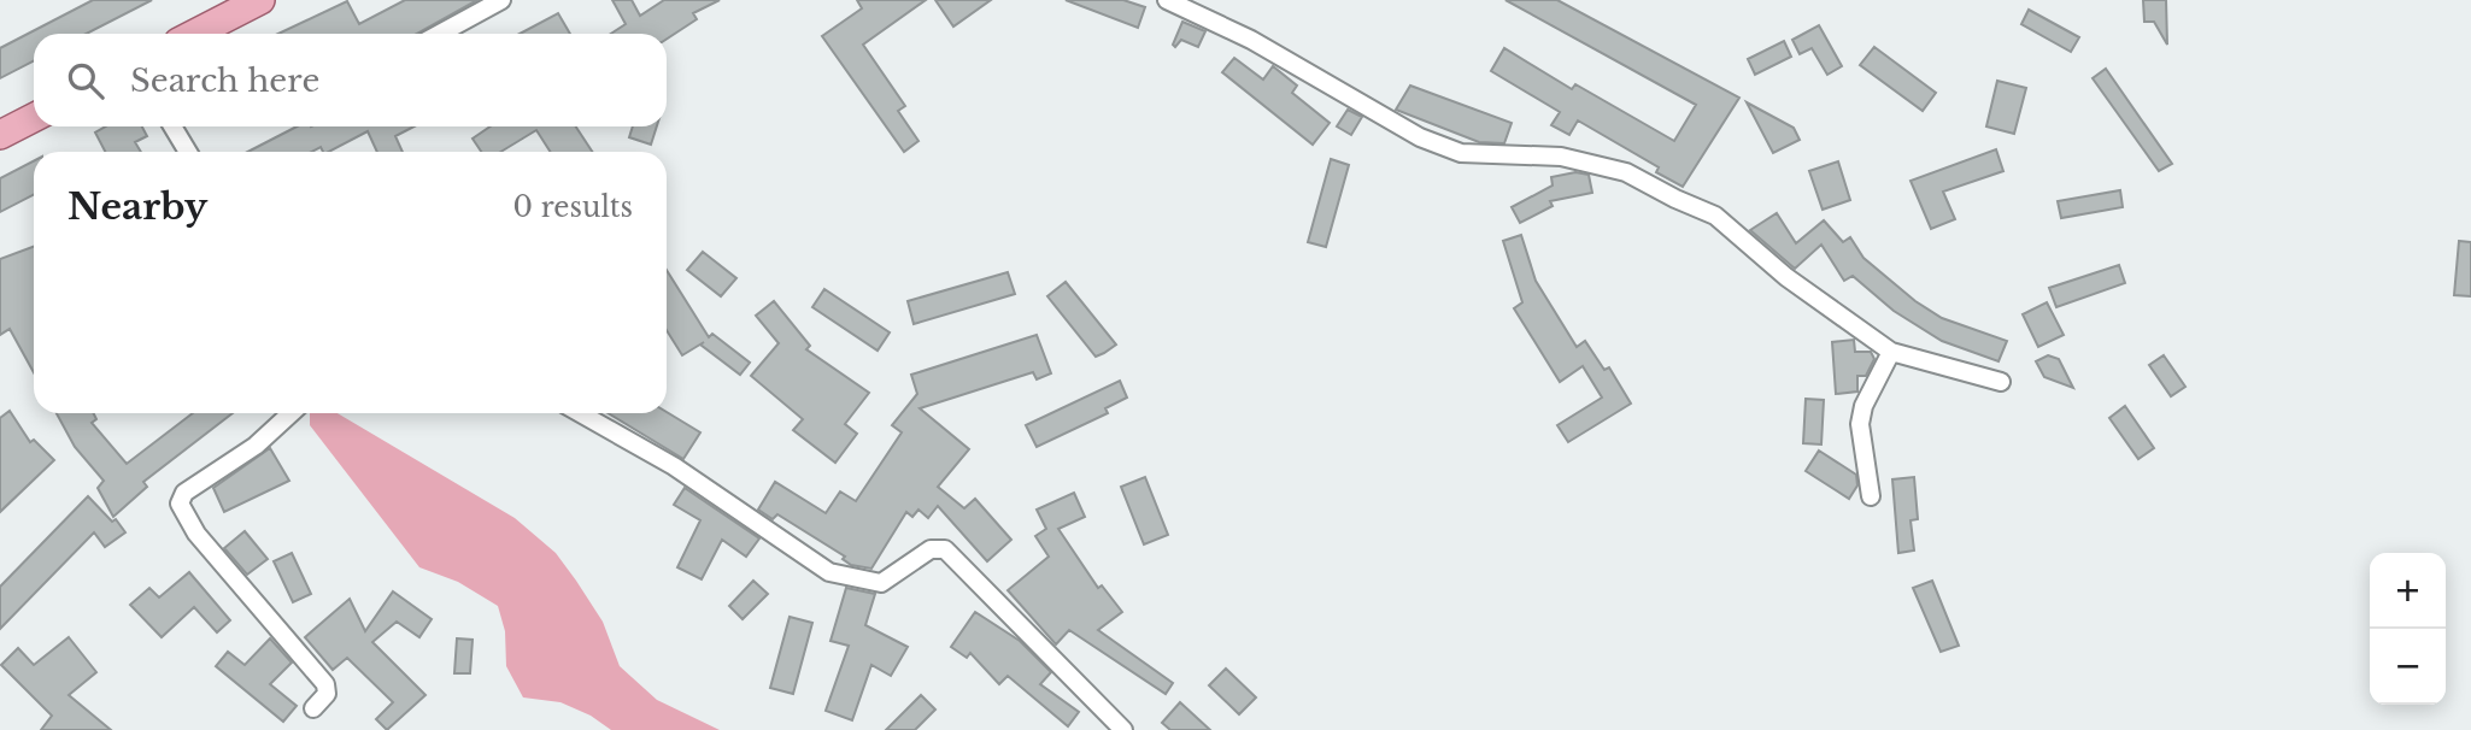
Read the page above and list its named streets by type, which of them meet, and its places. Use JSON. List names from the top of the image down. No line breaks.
{"page":{"search":"Search here","heading":["Nearby","0 results"],"map_buttons":["+","−"]}}
